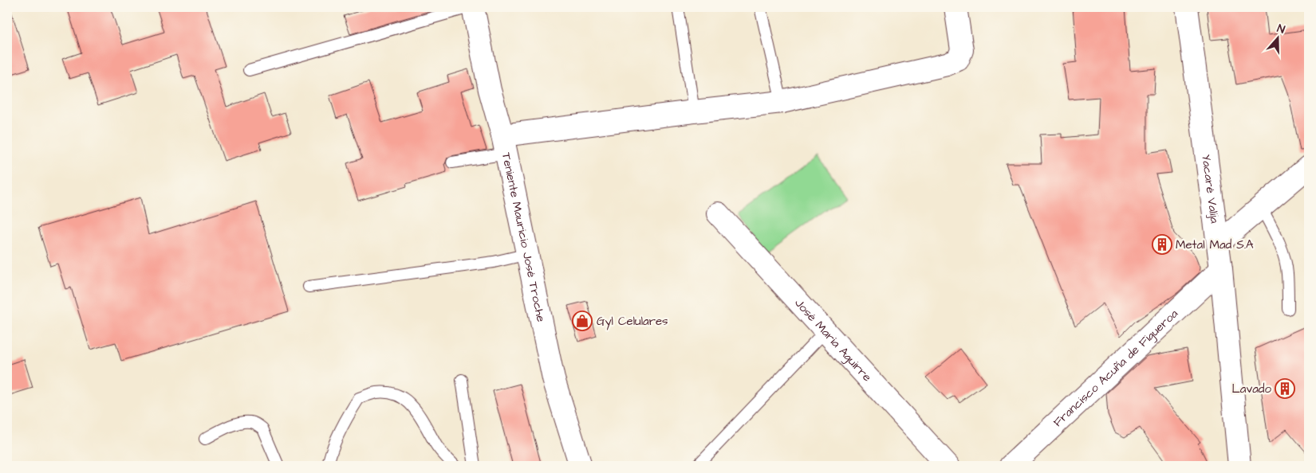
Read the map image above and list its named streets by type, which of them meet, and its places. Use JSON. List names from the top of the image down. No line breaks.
{"streets":{"street":["Yacaré Valija","Teniente Mauricio José Troche","José María Aguirre","Francisco Acuña de Figueroa"]},"crossings":[["Yacaré Valija","Francisco Acuña de Figueroa"]],"places":{"building":["Metal Mad S.A","Lavado"],"shop":["Gyl Celulares"]},"north":"top"}
